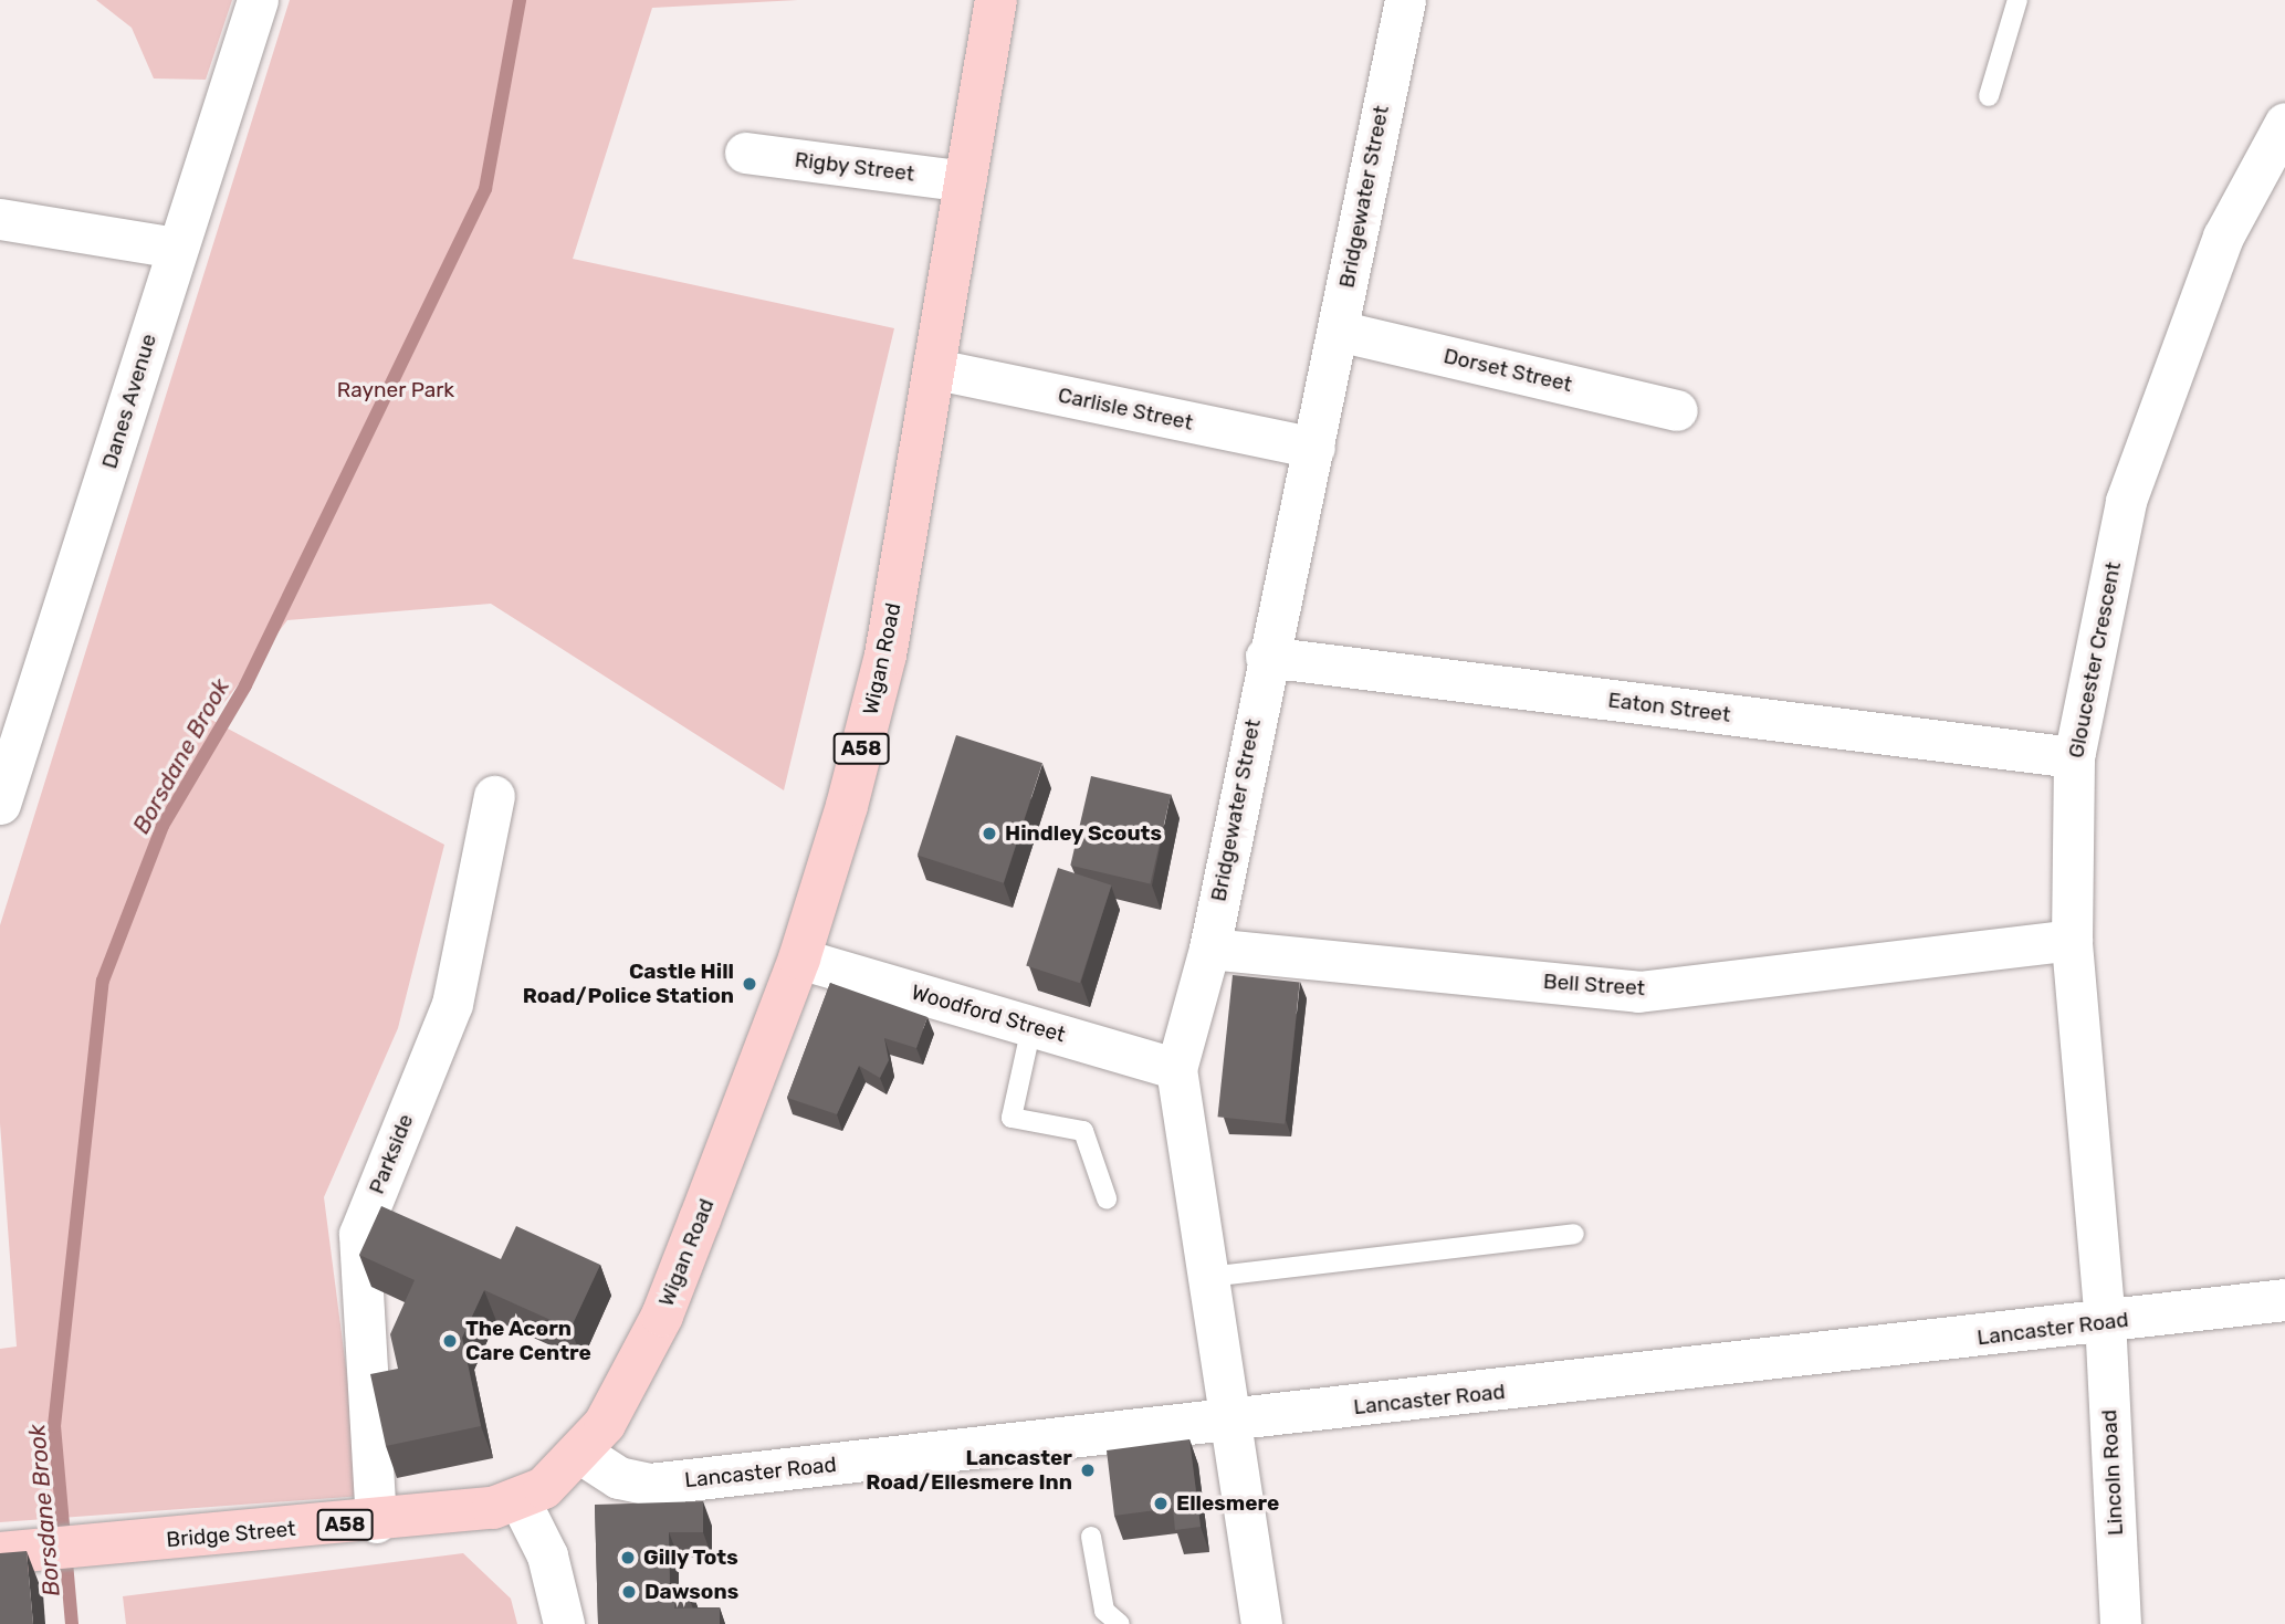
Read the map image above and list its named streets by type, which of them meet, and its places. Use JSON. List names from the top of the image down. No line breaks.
{"streets":{"highway":["Wigan Road","A58","Bridge Street"],"street":["Rigby Street","Bridgewater Street","Dorset Street","Danes Avenue","Carlisle Street","Gloucester Crescent","Eaton Street","Bell Street","Woodford Street","Parkside","Lancaster Road","Lincoln Road"]},"crossings":[["Rigby Street","Wigan Road"],["Bridgewater Street","Dorset Street"],["Bridgewater Street","Carlisle Street"],["Bridgewater Street","Eaton Street"],["Bridgewater Street","Bell Street"],["Bridgewater Street","Woodford Street"],["Bridgewater Street","Lancaster Road"],["Carlisle Street","Wigan Road"],["Wigan Road","Woodford Street"],["Wigan Road","Lancaster Road"],["Wigan Road","Bridge Street"],["Gloucester Crescent","Eaton Street"],["Gloucester Crescent","Bell Street"],["Gloucester Crescent","Lancaster Road"],["Gloucester Crescent","Lincoln Road"],["Parkside","Bridge Street"],["Lancaster Road","Lincoln Road"],["Lancaster Road","Bridge Street"]],"water":["Borsdane Brook"],"parks":["Rayner Park"],"places":["Hindley Scouts","Castle Hill Road/Police Station","The Acorn Care Centre","Lancaster Road/Ellesmere Inn","Ellesmere","Gilly Tots","Dawsons"]}
